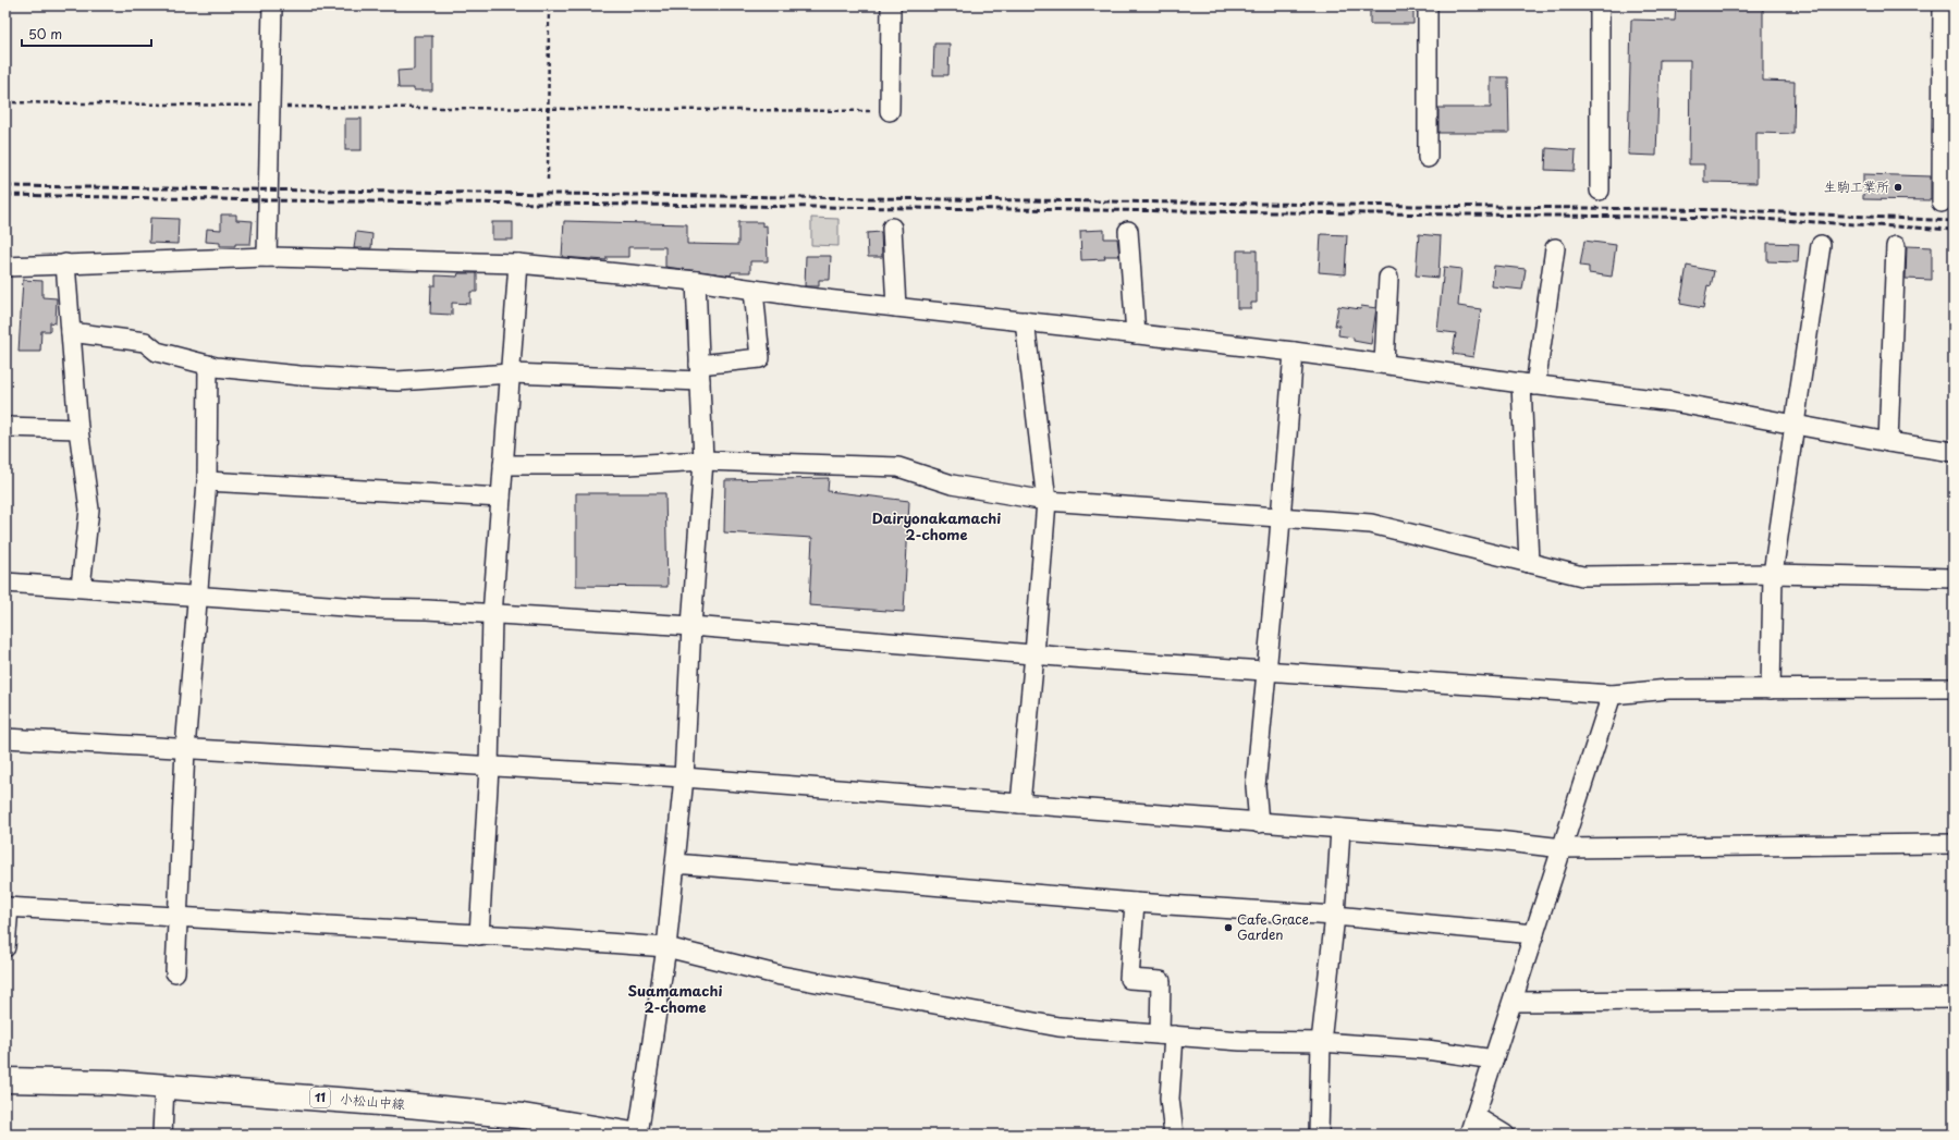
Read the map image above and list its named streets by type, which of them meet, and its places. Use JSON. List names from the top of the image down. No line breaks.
{"streets":{"main road":["11","小松山中線"]},"districts":["Dairyonakamachi 2-chome","Suamamachi 2-chome"],"places":["生駒工業所","Cafe Grace Garden"],"scale_bar":"50 m"}
